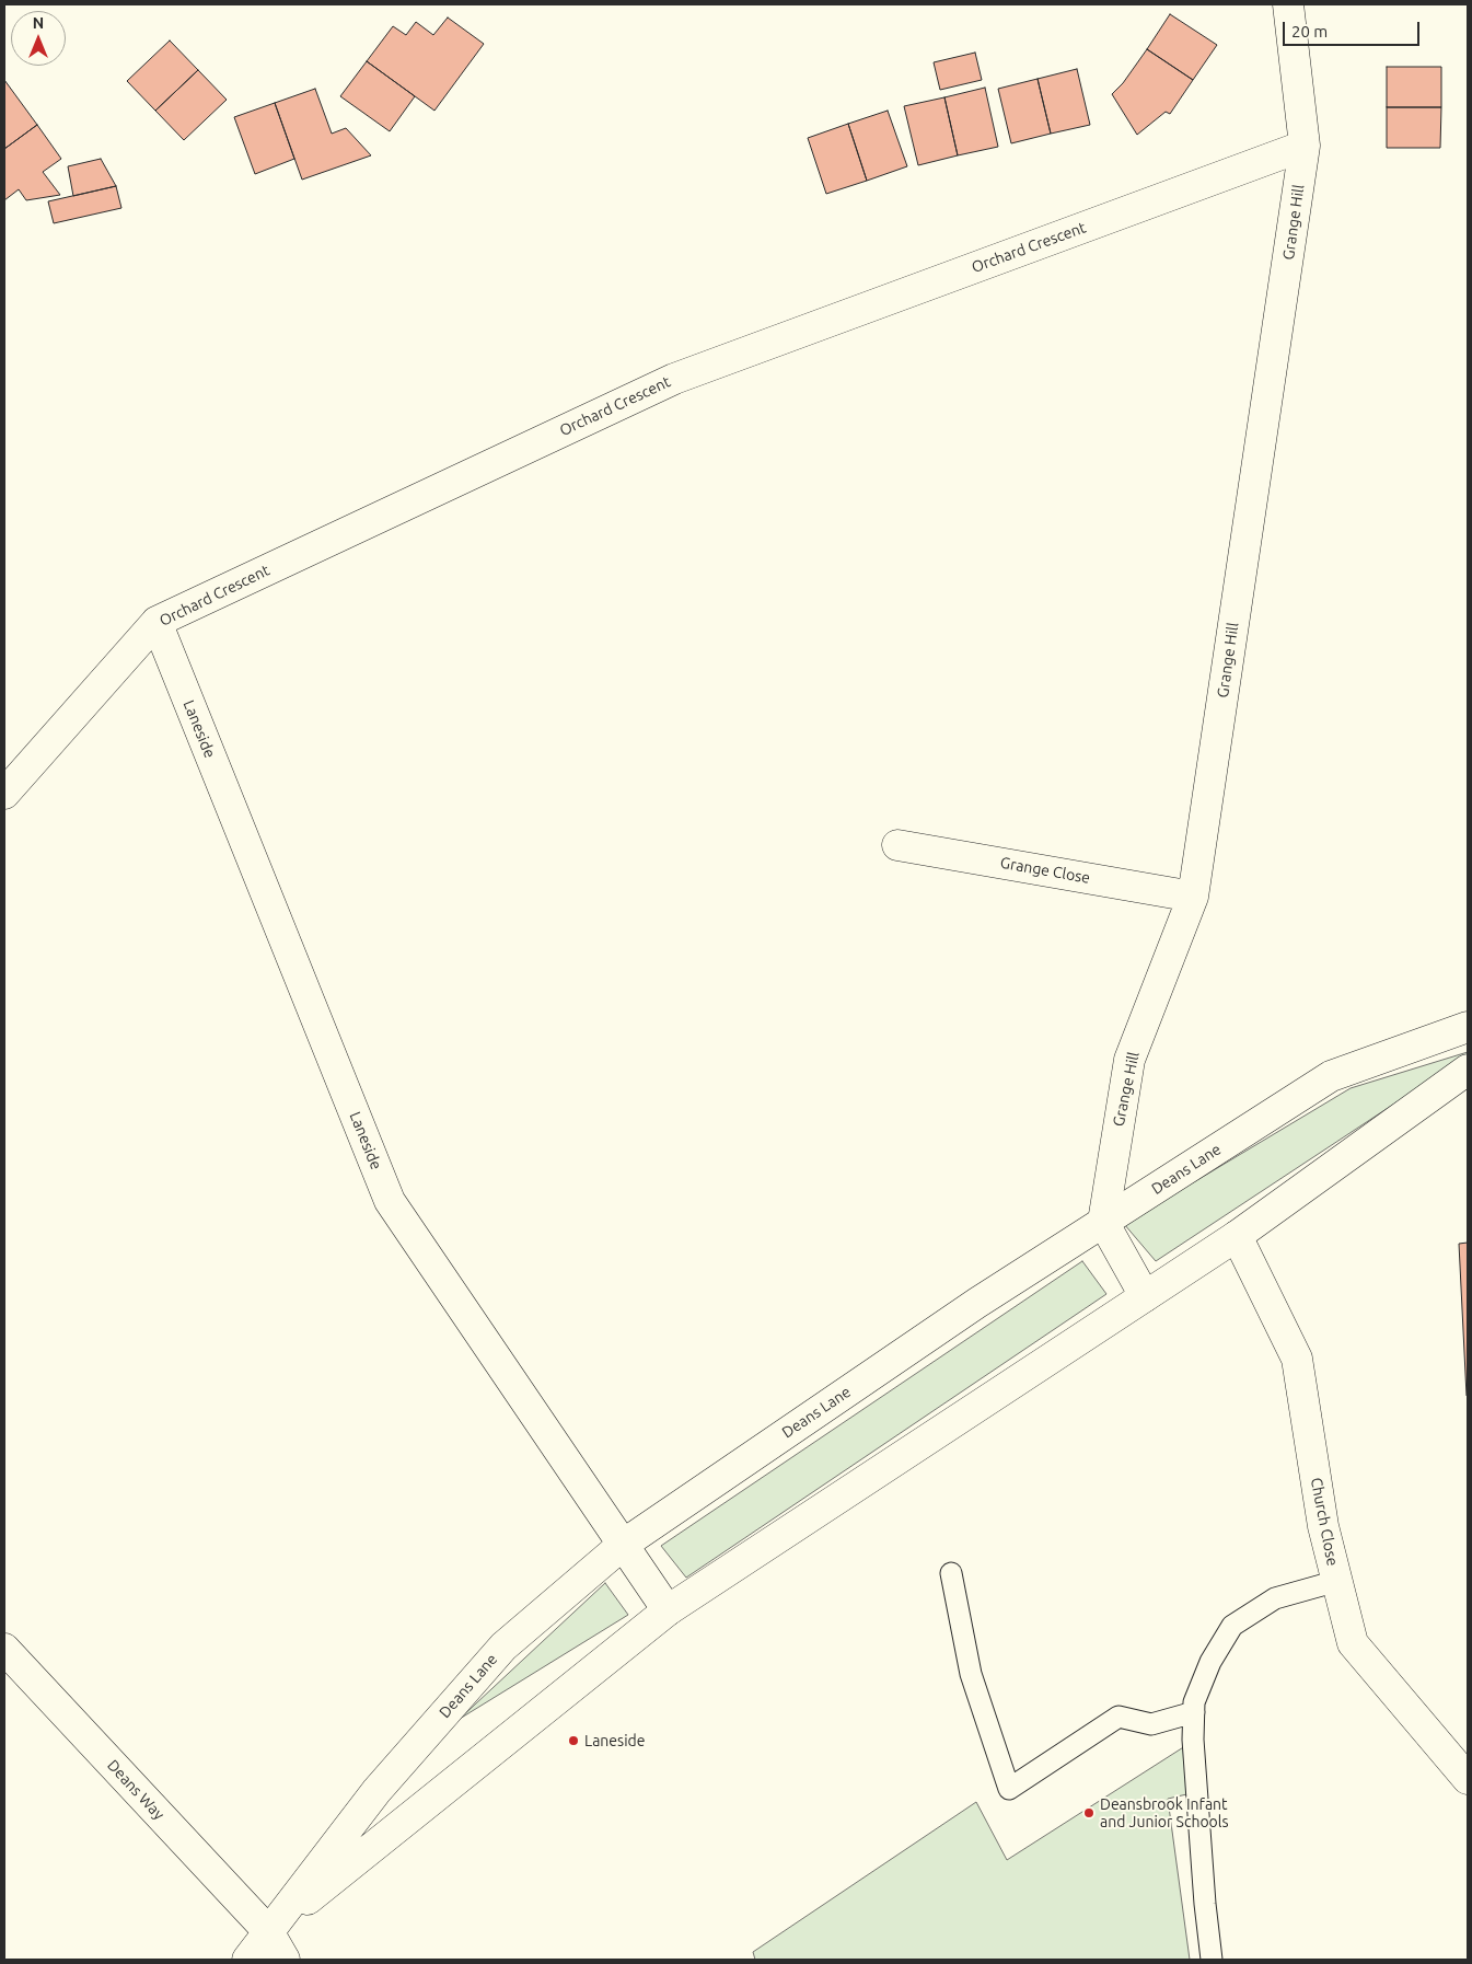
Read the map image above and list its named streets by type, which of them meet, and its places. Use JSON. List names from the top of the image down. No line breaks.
{"streets":{"street":["Grange Hill","Orchard Crescent","Laneside","Grange Close","Deans Lane","Church Close","Deans Way"]},"crossings":[["Grange Hill","Orchard Crescent"],["Grange Hill","Grange Close"],["Grange Hill","Deans Lane"],["Orchard Crescent","Laneside"],["Laneside","Deans Lane"],["Deans Lane","Church Close"],["Deans Lane","Deans Way"]],"places":["Laneside","Deansbrook Infant and Junior Schools"],"scale_bar":"20 m","north":"top"}
